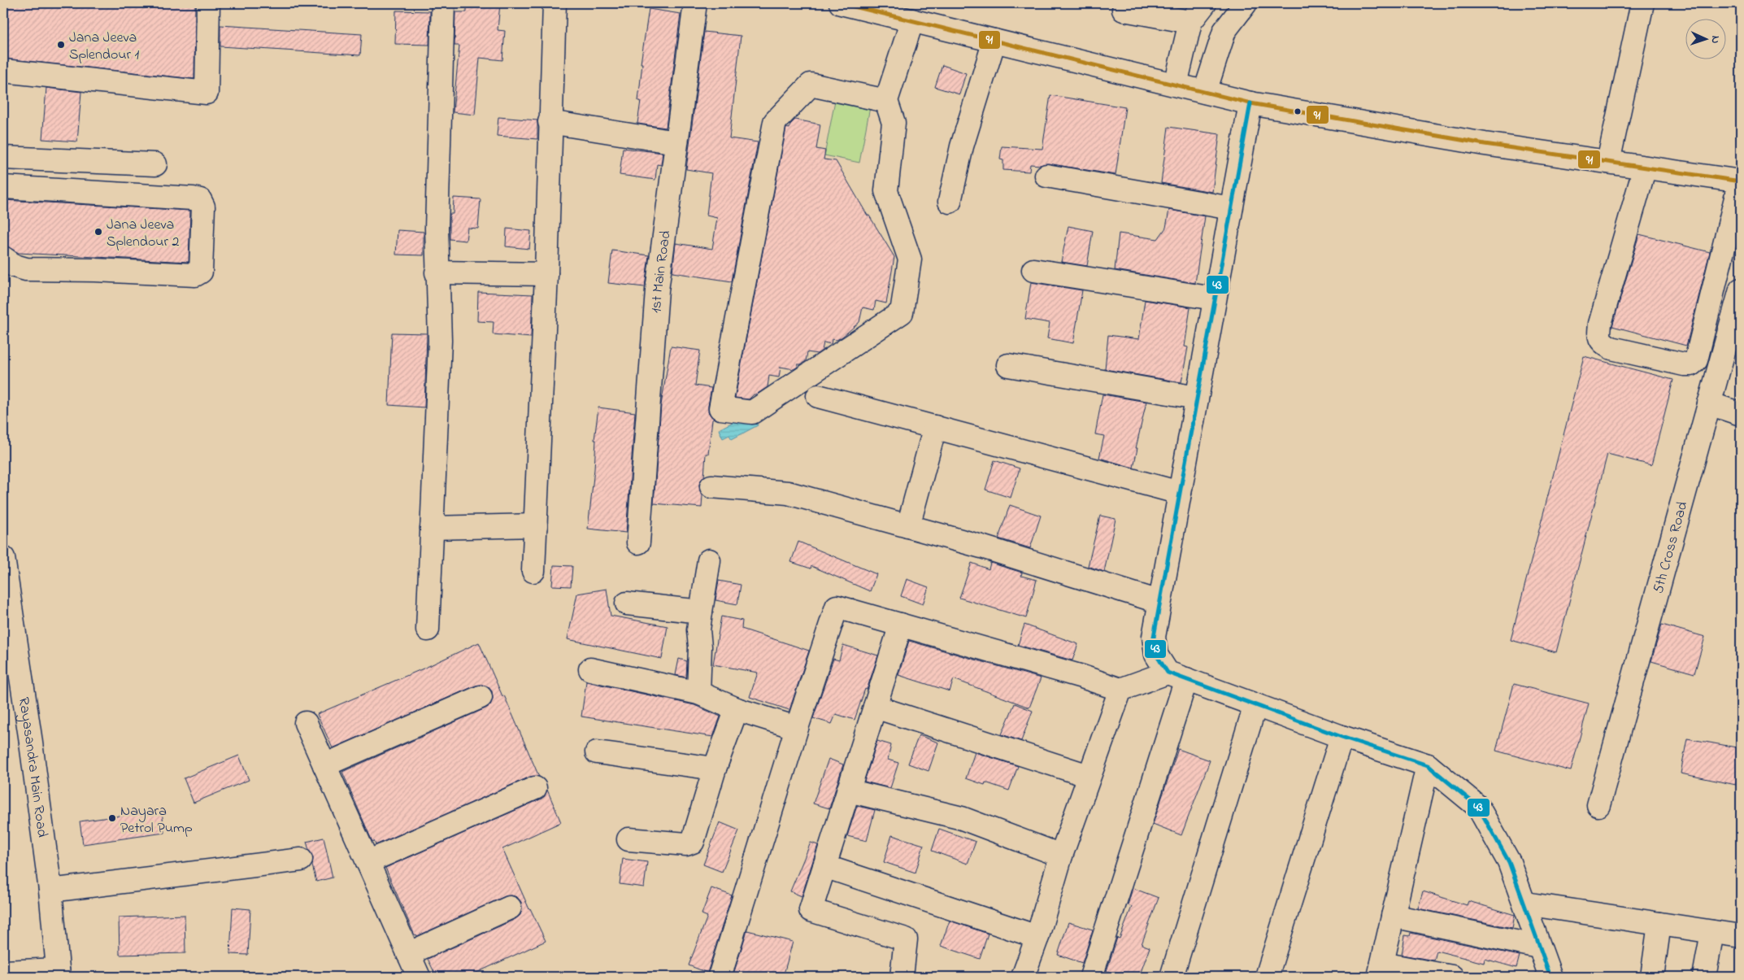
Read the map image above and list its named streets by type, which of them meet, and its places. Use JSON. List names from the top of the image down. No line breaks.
{"streets":{"street":["1st Main Road","5th Cross Road","Rayasandra Main Road"]},"places":["Jana Jeeva Splendour 1","Jana Jeeva Splendour 2","Nayara Petrol Pump"],"lines":["transit line 91","transit line 43"],"north":"right"}
